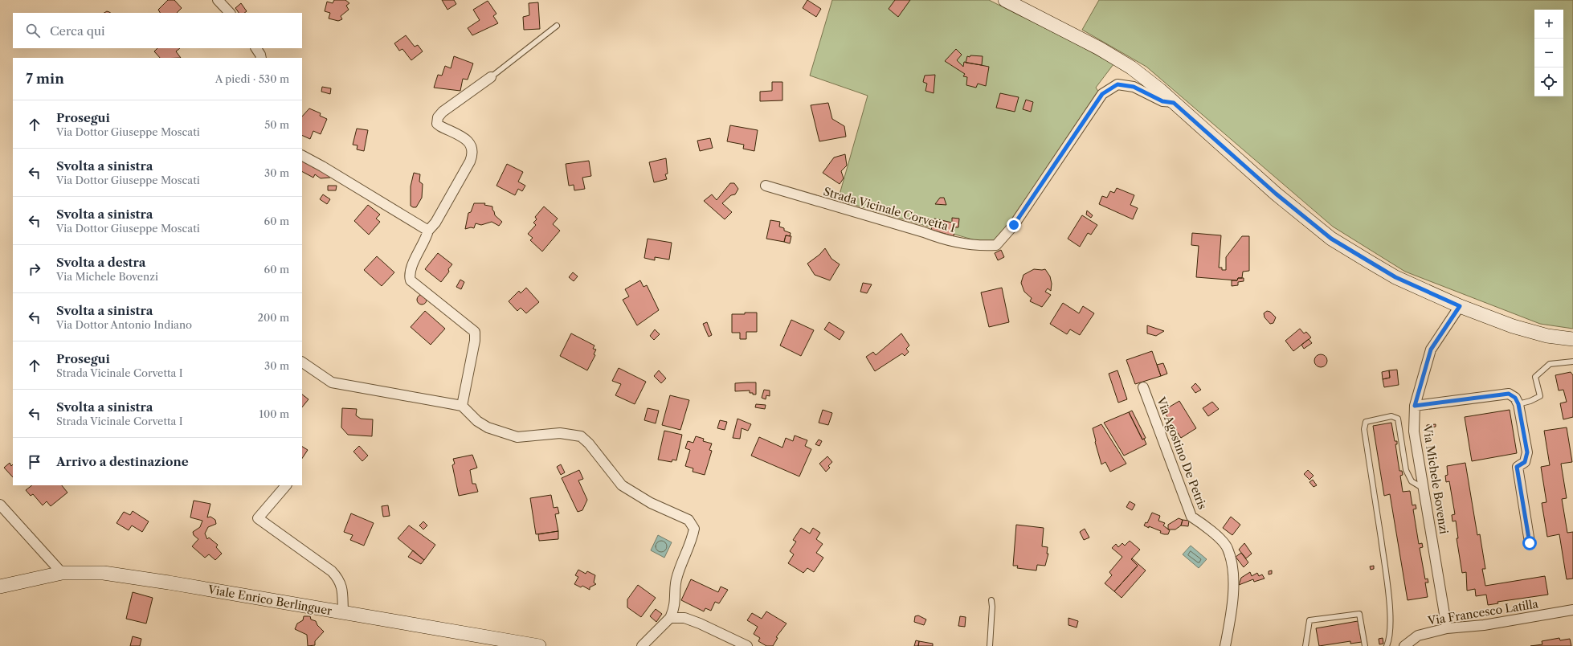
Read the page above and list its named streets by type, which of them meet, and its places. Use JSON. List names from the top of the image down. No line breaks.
{"streets":{"main road":["Viale Enrico Berlinguer"],"street":["Strada Vicinale Corvetta I","Via Agostino De Petris","Via Michele Bovenzi","Via Francesco Latilla"]},"crossings":[["Via Michele Bovenzi","Via Francesco Latilla"]],"page":{"map_buttons":["+","−"],"search":"Cerca qui","heading":["7 min","A piedi · 530 m"],"list":[["Prosegui","Via Dottor Giuseppe Moscati","50 m"],["Svolta a sinistra","Via Dottor Giuseppe Moscati","30 m"],["Svolta a sinistra","Via Dottor Giuseppe Moscati","60 m"],["Svolta a destra","Via Michele Bovenzi","60 m"],["Svolta a sinistra","Via Dottor Antonio Indiano","200 m"],["Prosegui","Strada Vicinale Corvetta I","30 m"],["Svolta a sinistra","Strada Vicinale Corvetta I","100 m"],"Arrivo a destinazione"]}}
